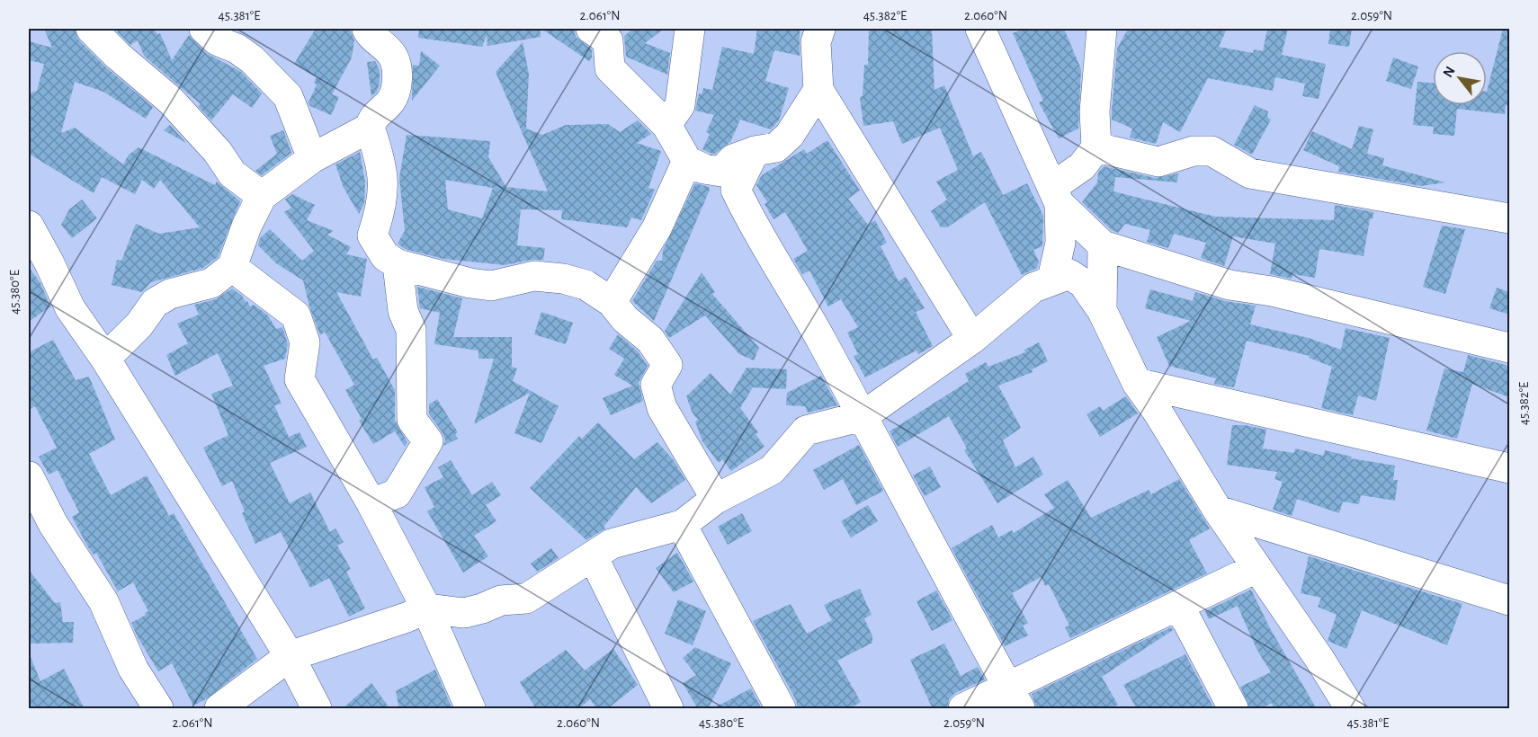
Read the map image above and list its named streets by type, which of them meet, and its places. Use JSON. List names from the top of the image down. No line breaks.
{"north":"top left","coordinates":["45.381°E","2.061°N","45.382°E","2.060°N","2.059°N","45.380°E"]}
